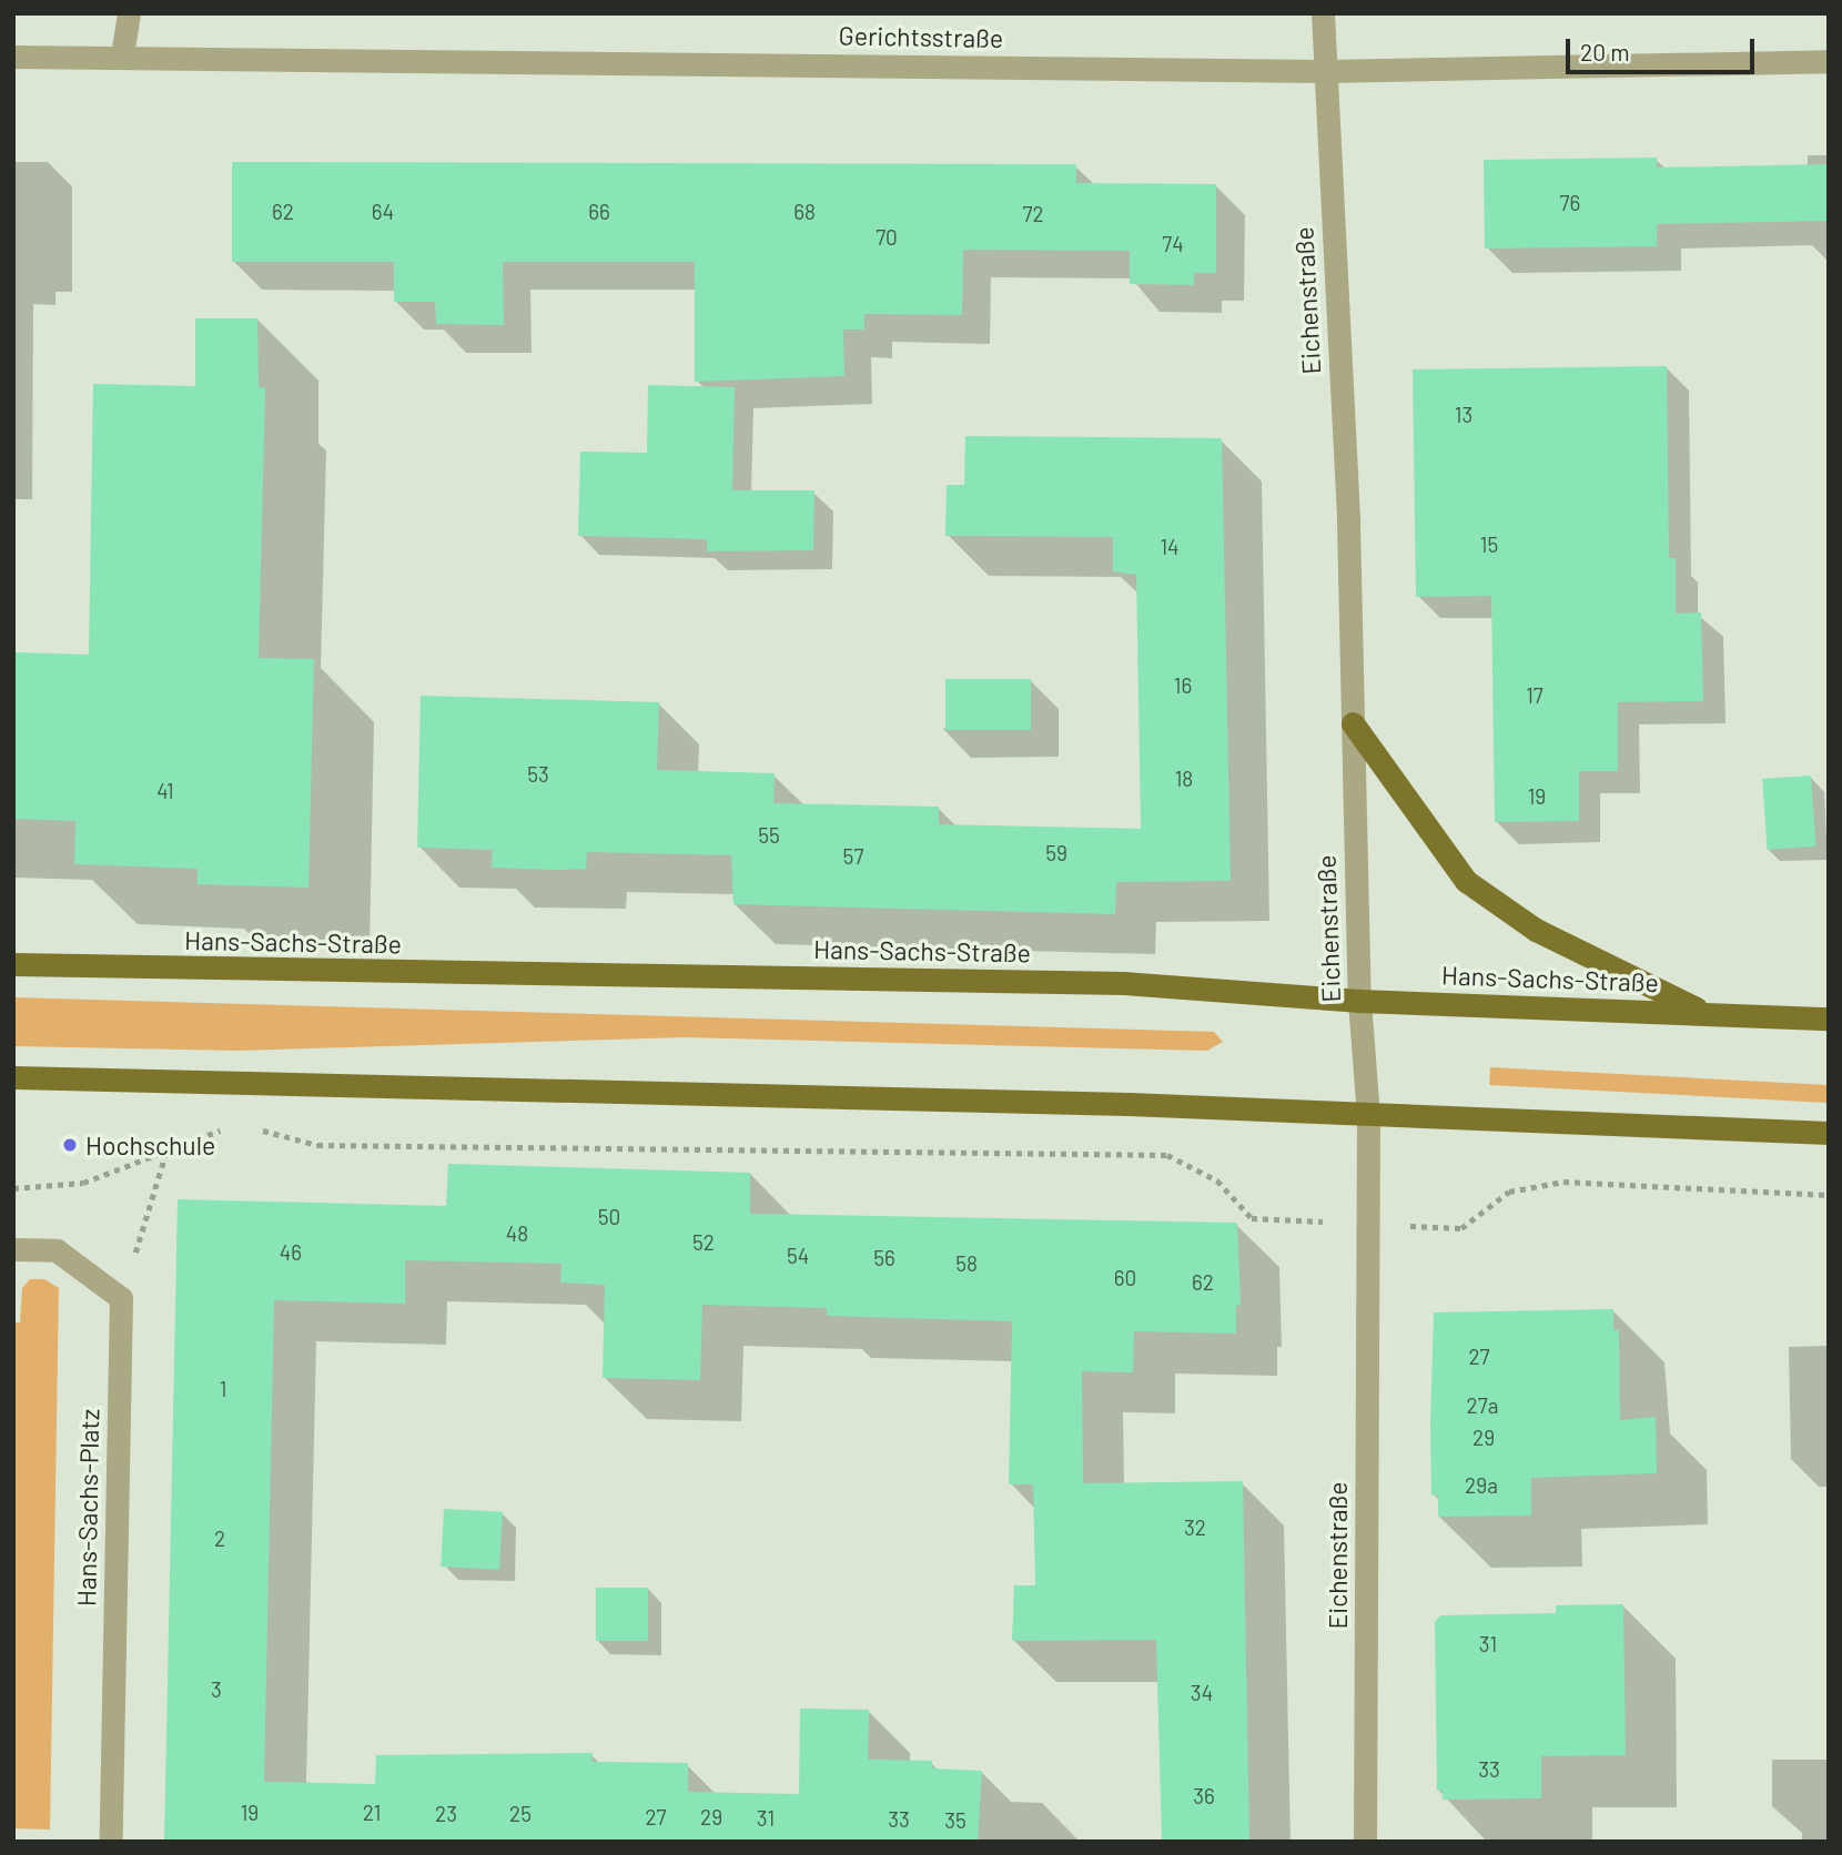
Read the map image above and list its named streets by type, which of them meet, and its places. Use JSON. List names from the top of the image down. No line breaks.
{"streets":{"main road":["Hans-Sachs-Straße"],"street":["Gerichtsstraße","Eichenstraße","Hans-Sachs-Platz"]},"crossings":[["Gerichtsstraße","Eichenstraße"],["Eichenstraße","Hans-Sachs-Straße"]],"places":["Hochschule"],"house_numbers":["76","62","64","66","68","72","70","74","13","15","14","16","17","53","18","41","19","55","59","57","50","48","52","46","54","56","58","60","62","27","1","27a","29","29a","32","2","31","3","34","33","36","19","21","23","25","27","29","31","33","35"],"scale_bar":"20 m"}
